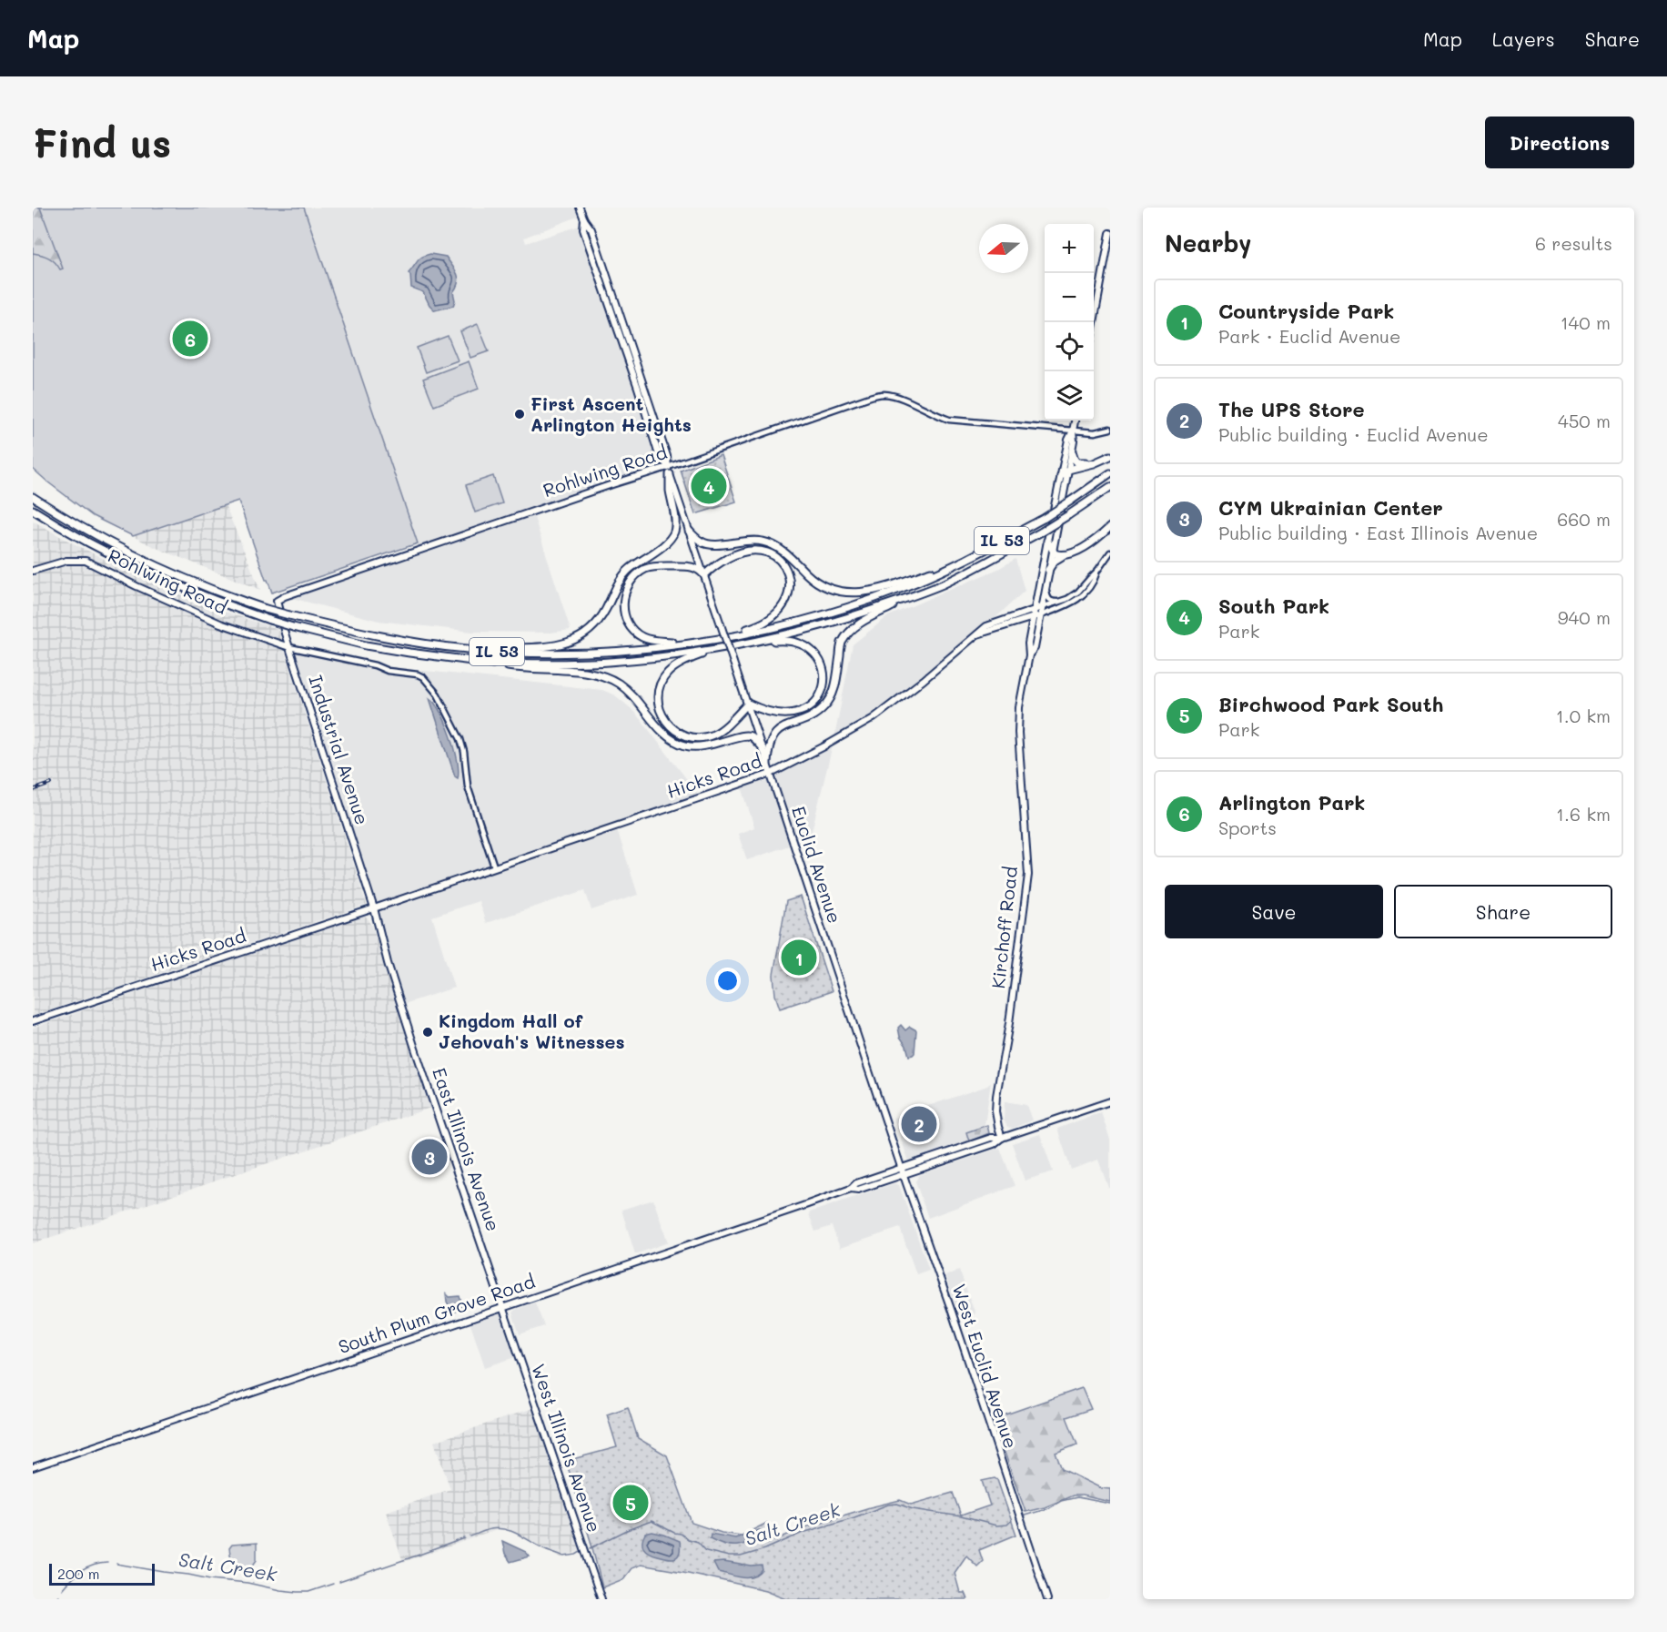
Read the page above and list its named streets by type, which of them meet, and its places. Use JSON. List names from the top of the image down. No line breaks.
{"streets":{"highway":["IL 53"],"main road":["Rohlwing Road","Industrial Avenue","Hicks Road","Euclid Avenue","Kirchoff Road","East Illinois Avenue","South Plum Grove Road","West Euclid Avenue","West Illinois Avenue"]},"crossings":[["Rohlwing Road","Industrial Avenue"],["Rohlwing Road","Euclid Avenue"],["Rohlwing Road","Kirchoff Road"],["Industrial Avenue","Hicks Road"],["Industrial Avenue","East Illinois Avenue"],["Hicks Road","Euclid Avenue"],["Hicks Road","East Illinois Avenue"],["Euclid Avenue","South Plum Grove Road"],["Euclid Avenue","West Euclid Avenue"],["Kirchoff Road","South Plum Grove Road"],["East Illinois Avenue","South Plum Grove Road"],["East Illinois Avenue","West Illinois Avenue"],["South Plum Grove Road","West Illinois Avenue"]],"water":["Salt Creek"],"places":["First Ascent Arlington Heights","Kingdom Hall of Jehovah's Witnesses"],"scale_bar":"200 m","north":"left","page":{"header":"Map","nav":["Map","Layers","Share"],"buttons":["Directions",["Save","Share"]],"title":"Find us","heading":["Nearby","6 results"],"map_buttons":["+","−"],"list":[{"mark":"1","name":"Countryside Park","note":"Park · Euclid Avenue","value":"140 m"},{"mark":"2","name":"The UPS Store","note":"Public building · Euclid Avenue","value":"450 m"},{"mark":"3","name":"CYM Ukrainian Center","note":"Public building · East Illinois Avenue","value":"660 m"},{"mark":"4","name":"South Park","note":"Park","value":"940 m"},{"mark":"5","name":"Birchwood Park South","note":"Park","value":"1.0 km"},{"mark":"6","name":"Arlington Park","note":"Sports","value":"1.6 km"}],"pins":["6","4","1","2","3","5"],"scale":"200 m"}}
